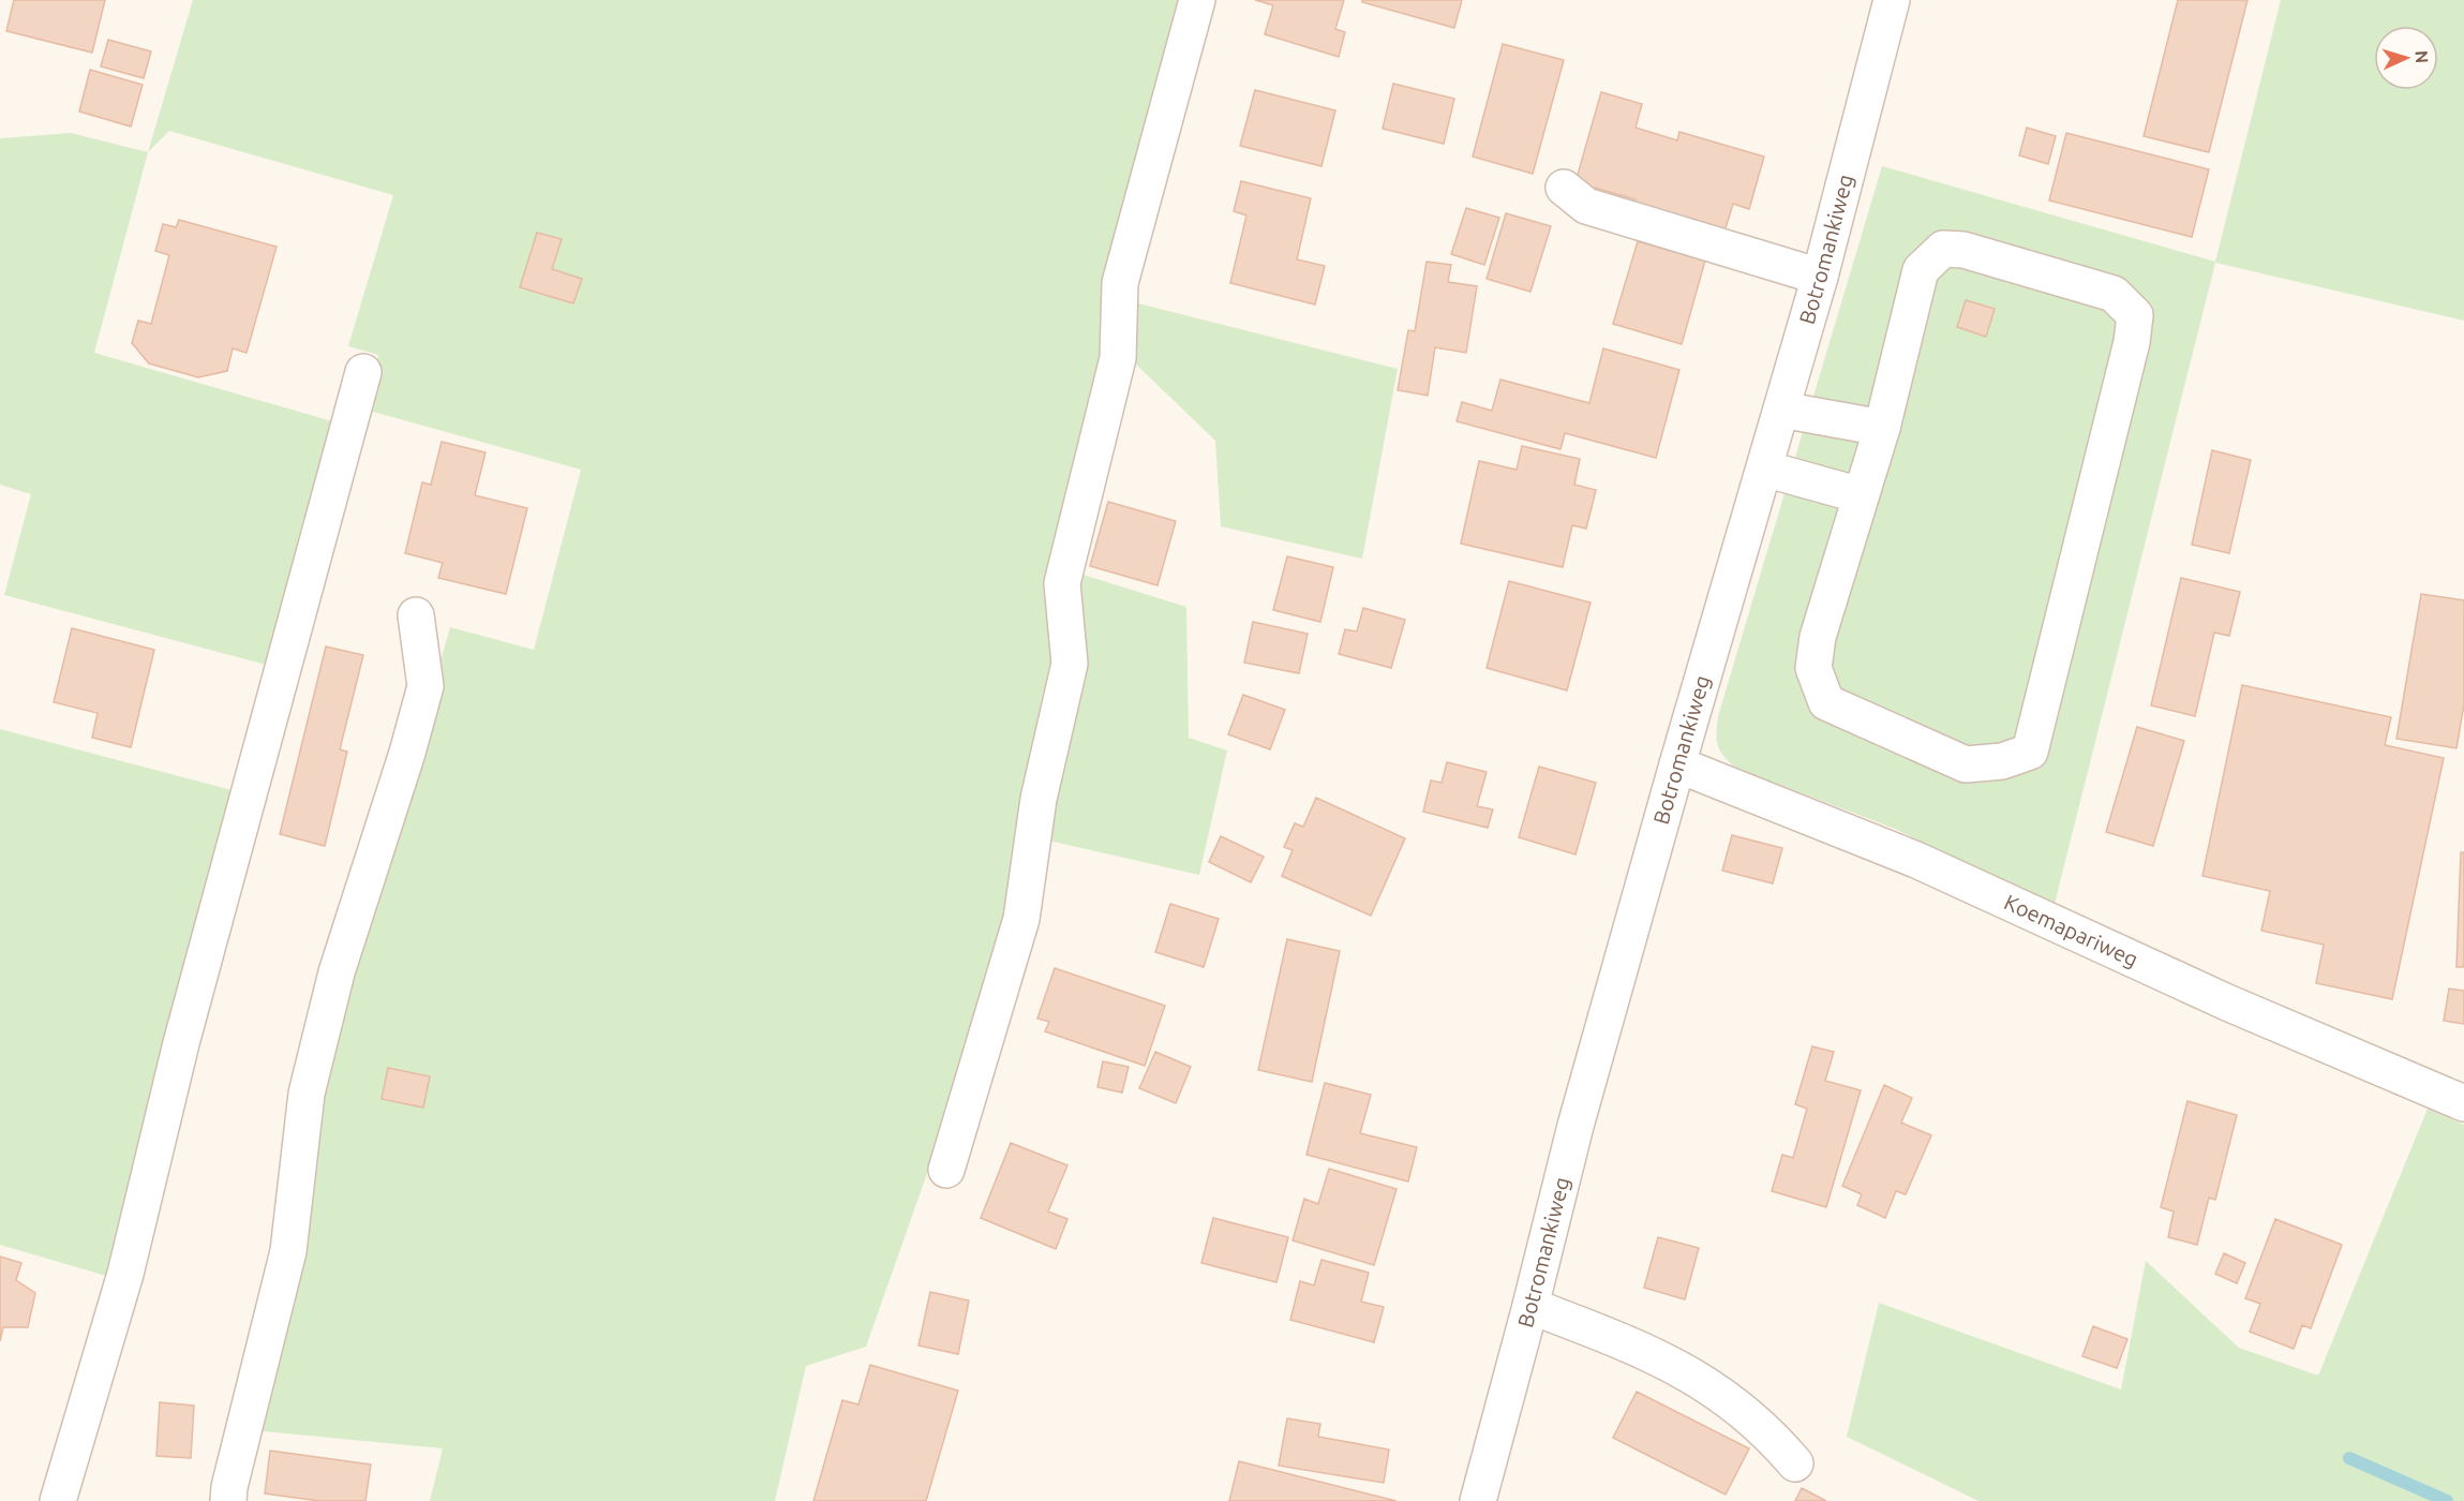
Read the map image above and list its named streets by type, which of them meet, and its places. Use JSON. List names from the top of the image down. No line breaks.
{"streets":{"street":["Botromankiweg","Koemapariweg"]},"crossings":[["Botromankiweg","Koemapariweg"]],"north":"right"}
